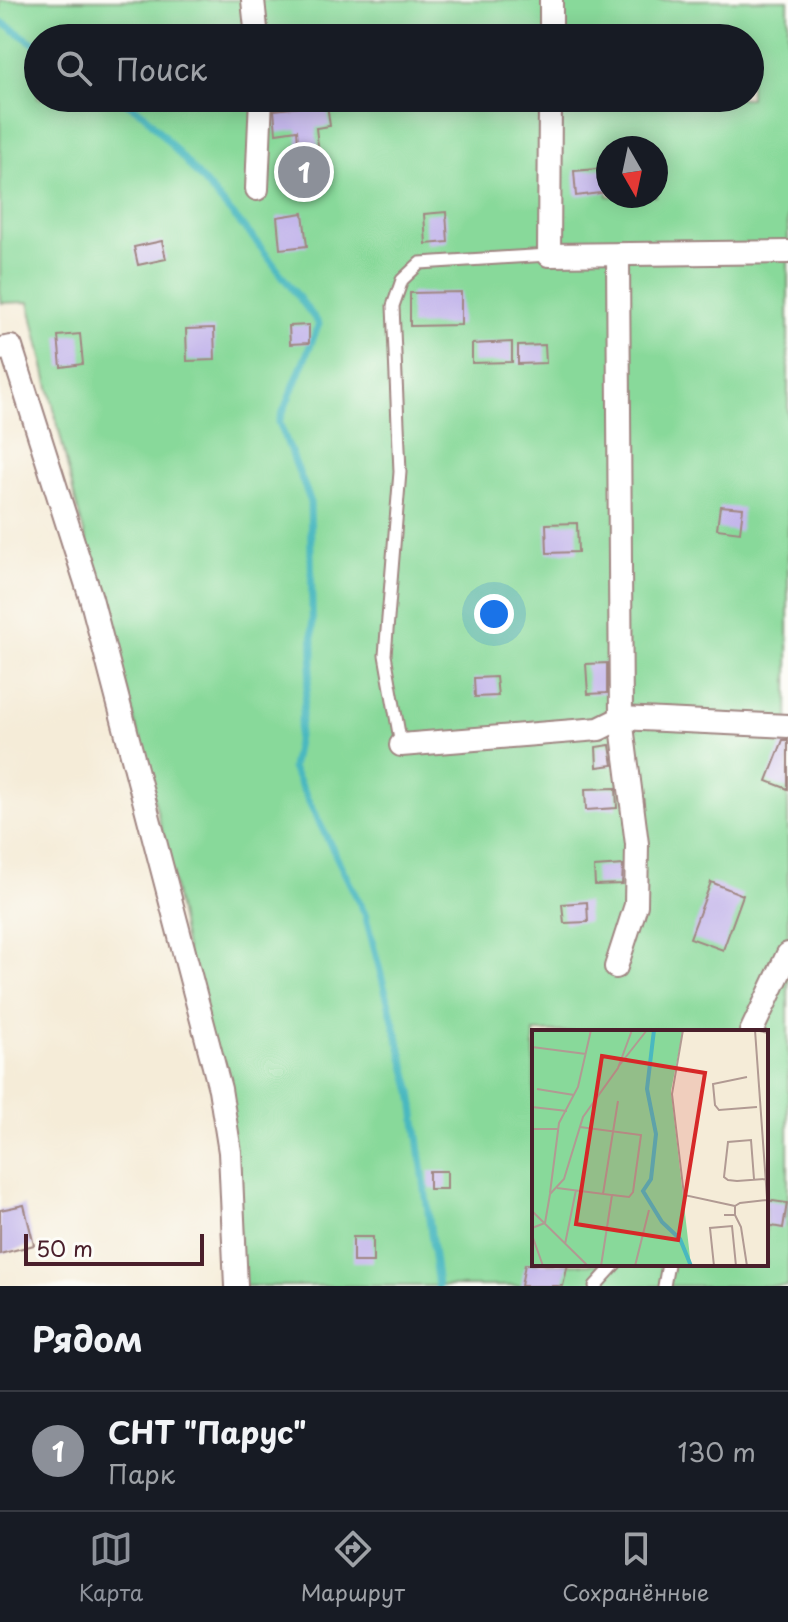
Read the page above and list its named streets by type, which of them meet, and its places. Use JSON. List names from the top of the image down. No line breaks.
{"scale_bar":"50 m","north":"bottom","page":{"search":"Поиск","pins":"1","scale":"50 m","heading":"Рядом","list":[{"mark":"1","name":"СНТ \"Парус\"","note":"Парк","value":"130 m"}],"nav":["Карта","Маршрут","Сохранённые"]}}
